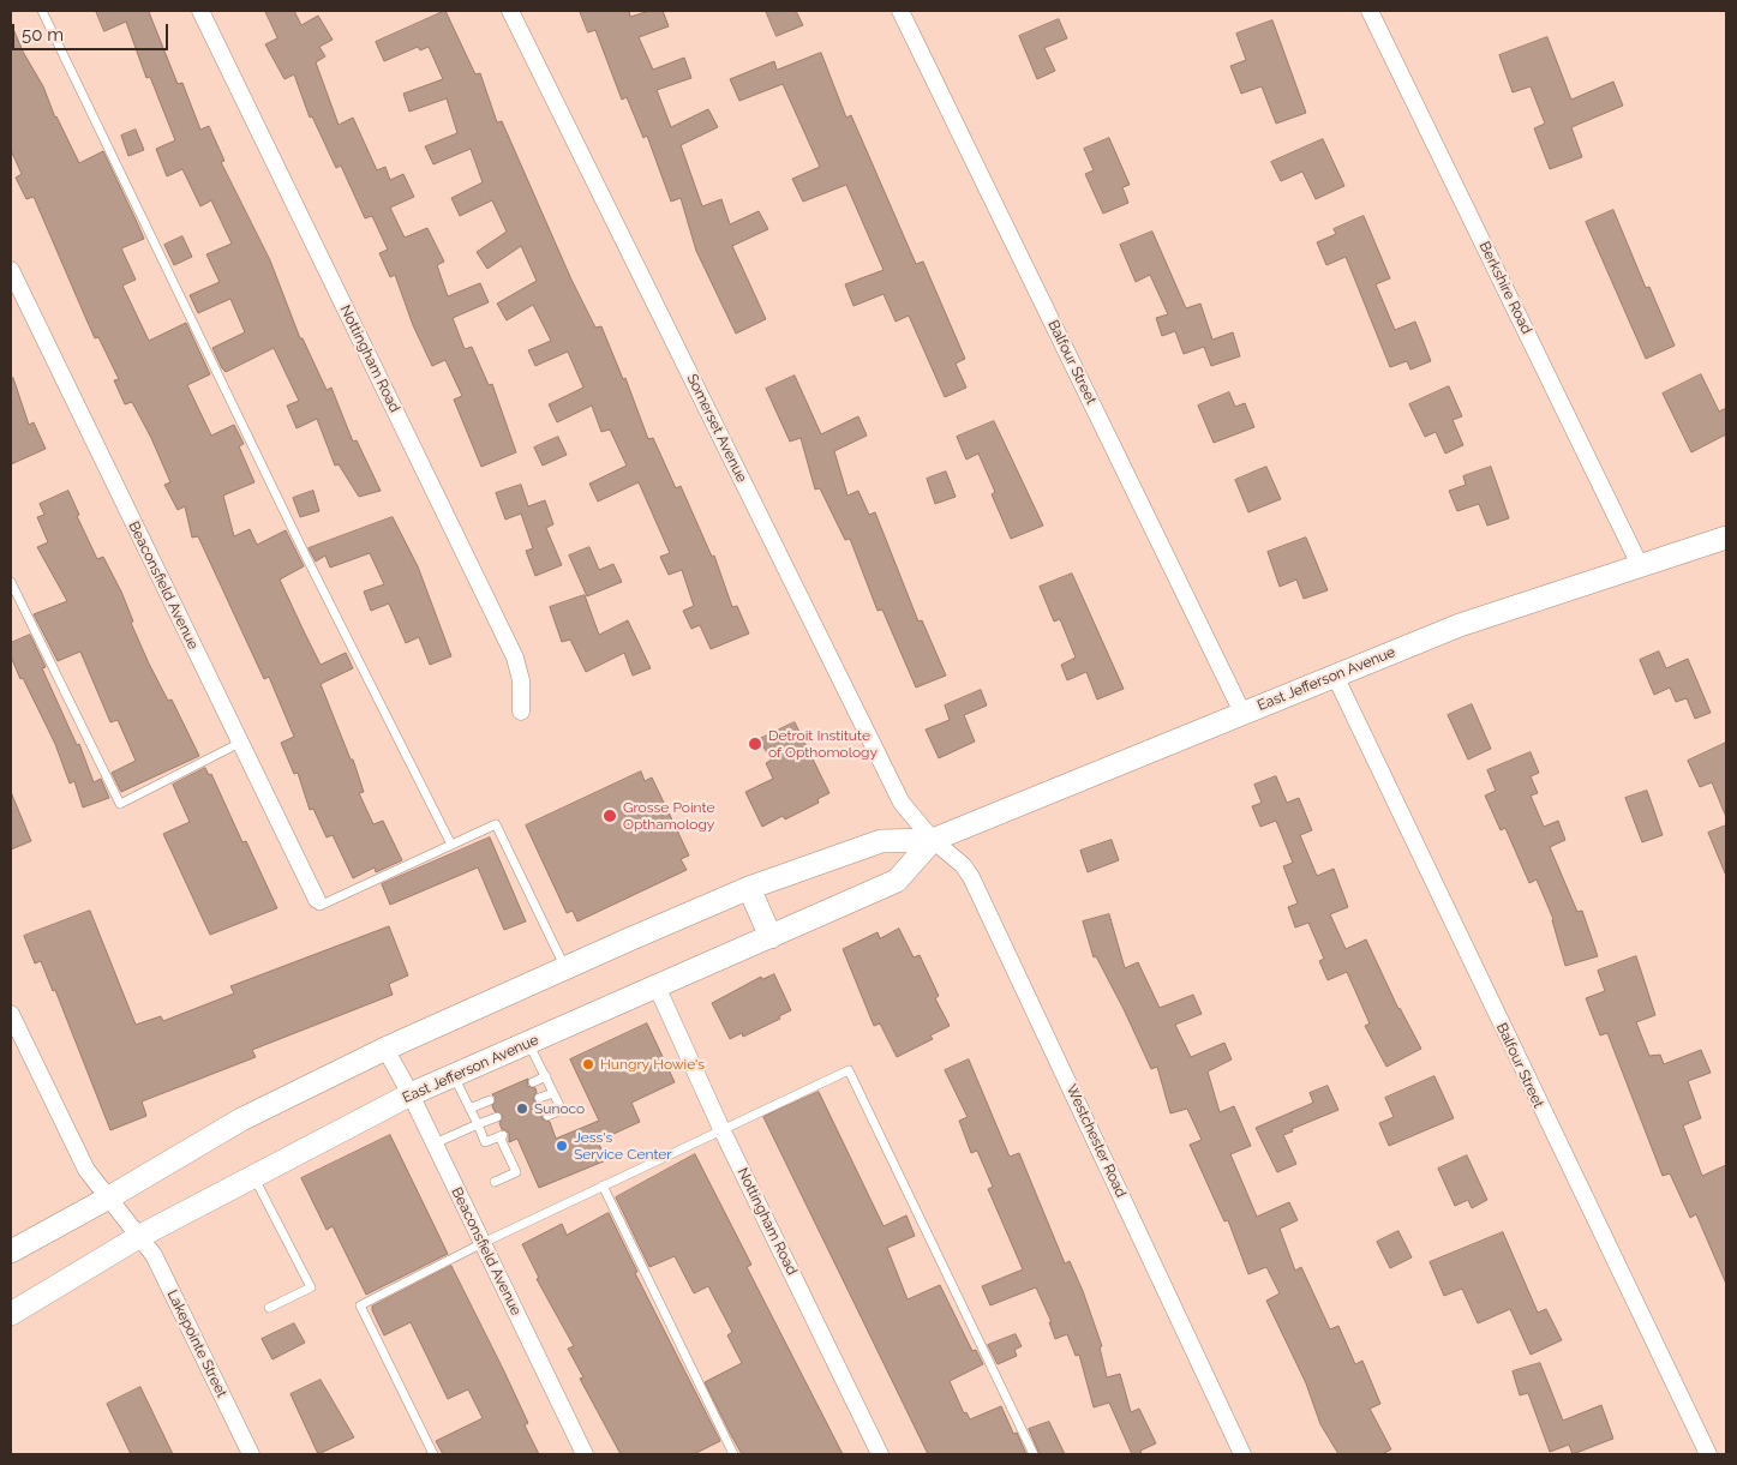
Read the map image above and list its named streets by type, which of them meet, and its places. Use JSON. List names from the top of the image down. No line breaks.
{"streets":{"main road":["East Jefferson Avenue"],"street":["Berkshire Road","Nottingham Road","Balfour Street","Somerset Avenue","Beaconsfield Avenue","Westchester Road","Lakepointe Street"]},"crossings":[["Berkshire Road","East Jefferson Avenue"],["Nottingham Road","East Jefferson Avenue"],["Balfour Street","East Jefferson Avenue"],["Somerset Avenue","East Jefferson Avenue"],["Somerset Avenue","Westchester Road"],["Beaconsfield Avenue","East Jefferson Avenue"],["East Jefferson Avenue","Westchester Road"],["East Jefferson Avenue","Lakepointe Street"]],"places":["Detroit Institute of Opthomology","Grosse Pointe Opthamology","Hungry Howie's","Sunoco","Jess's Service Center"],"scale_bar":"50 m"}
